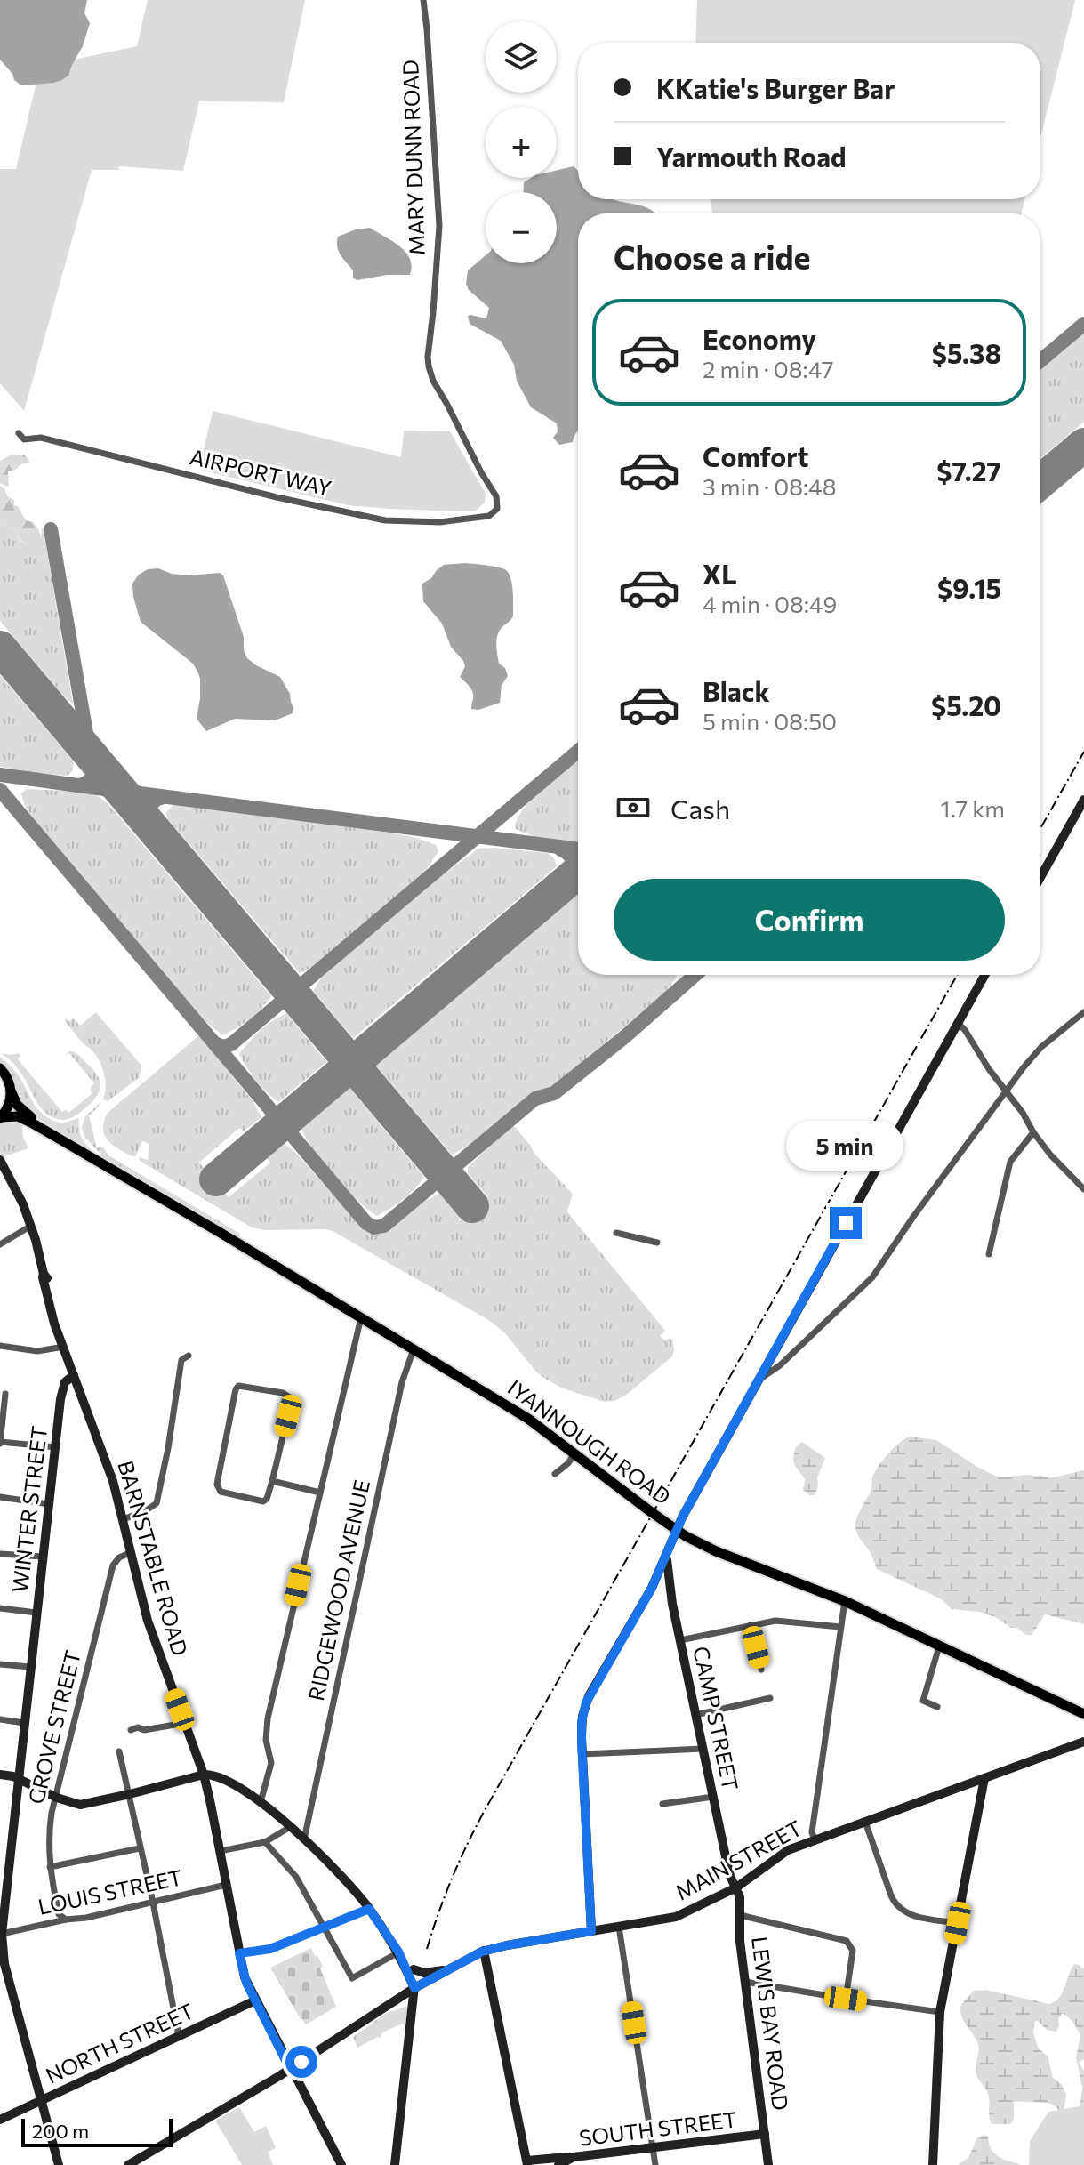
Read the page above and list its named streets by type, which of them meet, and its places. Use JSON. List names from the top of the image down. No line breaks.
{"streets":{"main road":["IYANNOUGH ROAD","WINTER STREET","BARNSTABLE ROAD","CAMP STREET","MAIN STREET","LEWIS BAY ROAD","NORTH STREET","SOUTH STREET"],"street":["MARY DUNN ROAD","AIRPORT WAY","RIDGEWOOD AVENUE","GROVE STREET","LOUIS STREET"]},"crossings":[["MARY DUNN ROAD","AIRPORT WAY"],["IYANNOUGH ROAD","RIDGEWOOD AVENUE"],["WINTER STREET","BARNSTABLE ROAD"],["WINTER STREET","LOUIS STREET"],["WINTER STREET","NORTH STREET"],["BARNSTABLE ROAD","GROVE STREET"],["BARNSTABLE ROAD","MAIN STREET"],["BARNSTABLE ROAD","LOUIS STREET"],["BARNSTABLE ROAD","NORTH STREET"],["CAMP STREET","MAIN STREET"],["CAMP STREET","LEWIS BAY ROAD"],["GROVE STREET","LOUIS STREET"],["MAIN STREET","LEWIS BAY ROAD"],["LEWIS BAY ROAD","SOUTH STREET"]],"scale_bar":"200 m","page":{"map_buttons":["+","−"],"banner":["KKatie's Burger Bar","Yarmouth Road"],"heading":"Choose a ride","list":[{"name":"Economy","note":"2 min · 08:47","value":"$5.38"},{"name":"Comfort","note":"3 min · 08:48","value":"$7.27"},{"name":"XL","note":"4 min · 08:49","value":"$9.15"},{"name":"Black","note":"5 min · 08:50","value":"$5.20"}],"pay":["Cash","1.7 km"],"buttons":"Confirm","bubble":"5 min","scale":"200 m"}}
